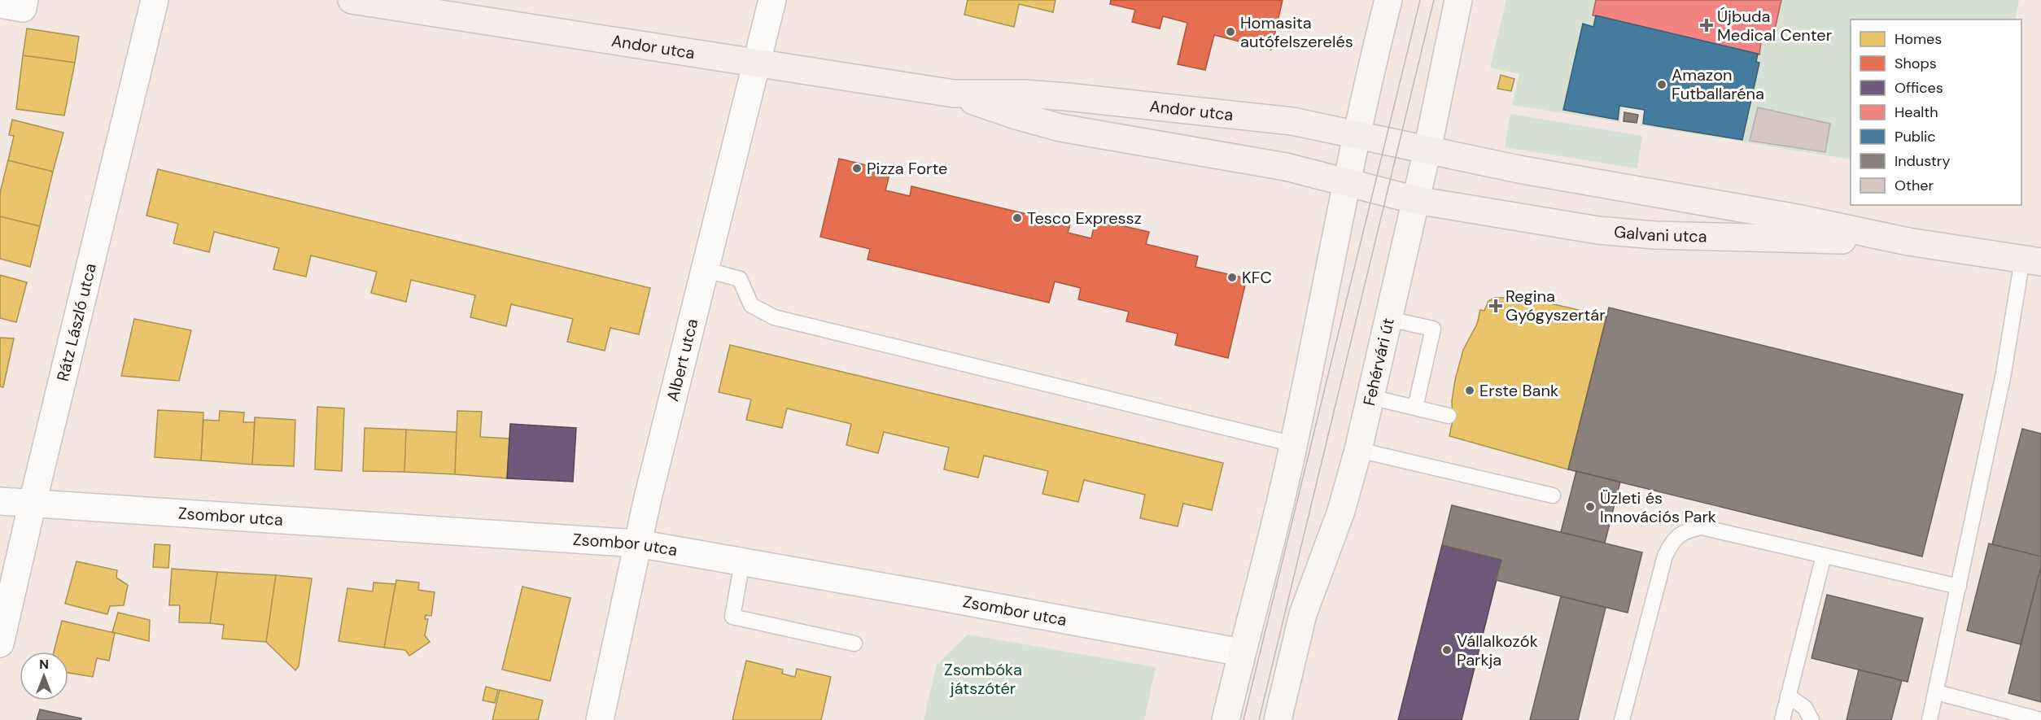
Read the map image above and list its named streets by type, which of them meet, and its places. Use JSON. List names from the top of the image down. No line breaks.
{"streets":{"main road":["Andor utca","Galvani utca"],"street":["Rátz László utca","Albert utca","Fehérvári út","Zsombor utca"]},"crossings":[["Andor utca","Galvani utca"],["Andor utca","Albert utca"],["Andor utca","Fehérvári út"],["Galvani utca","Fehérvári út"],["Rátz László utca","Zsombor utca"],["Albert utca","Zsombor utca"]],"parks":["Zsombóka játszótér"],"places":{"health":["Újbuda Medical Center","Regina Gyógyszertár"],"other":["Homasita autófelszerelés","Amazon Futballaréna","Pizza Forte","Tesco Expressz","KFC","Erste Bank","Üzleti és Innovációs Park","Vállalkozók Parkja"]},"legend":["Homes","Shops","Offices","Health","Public","Industry","Other"],"north":"top"}
